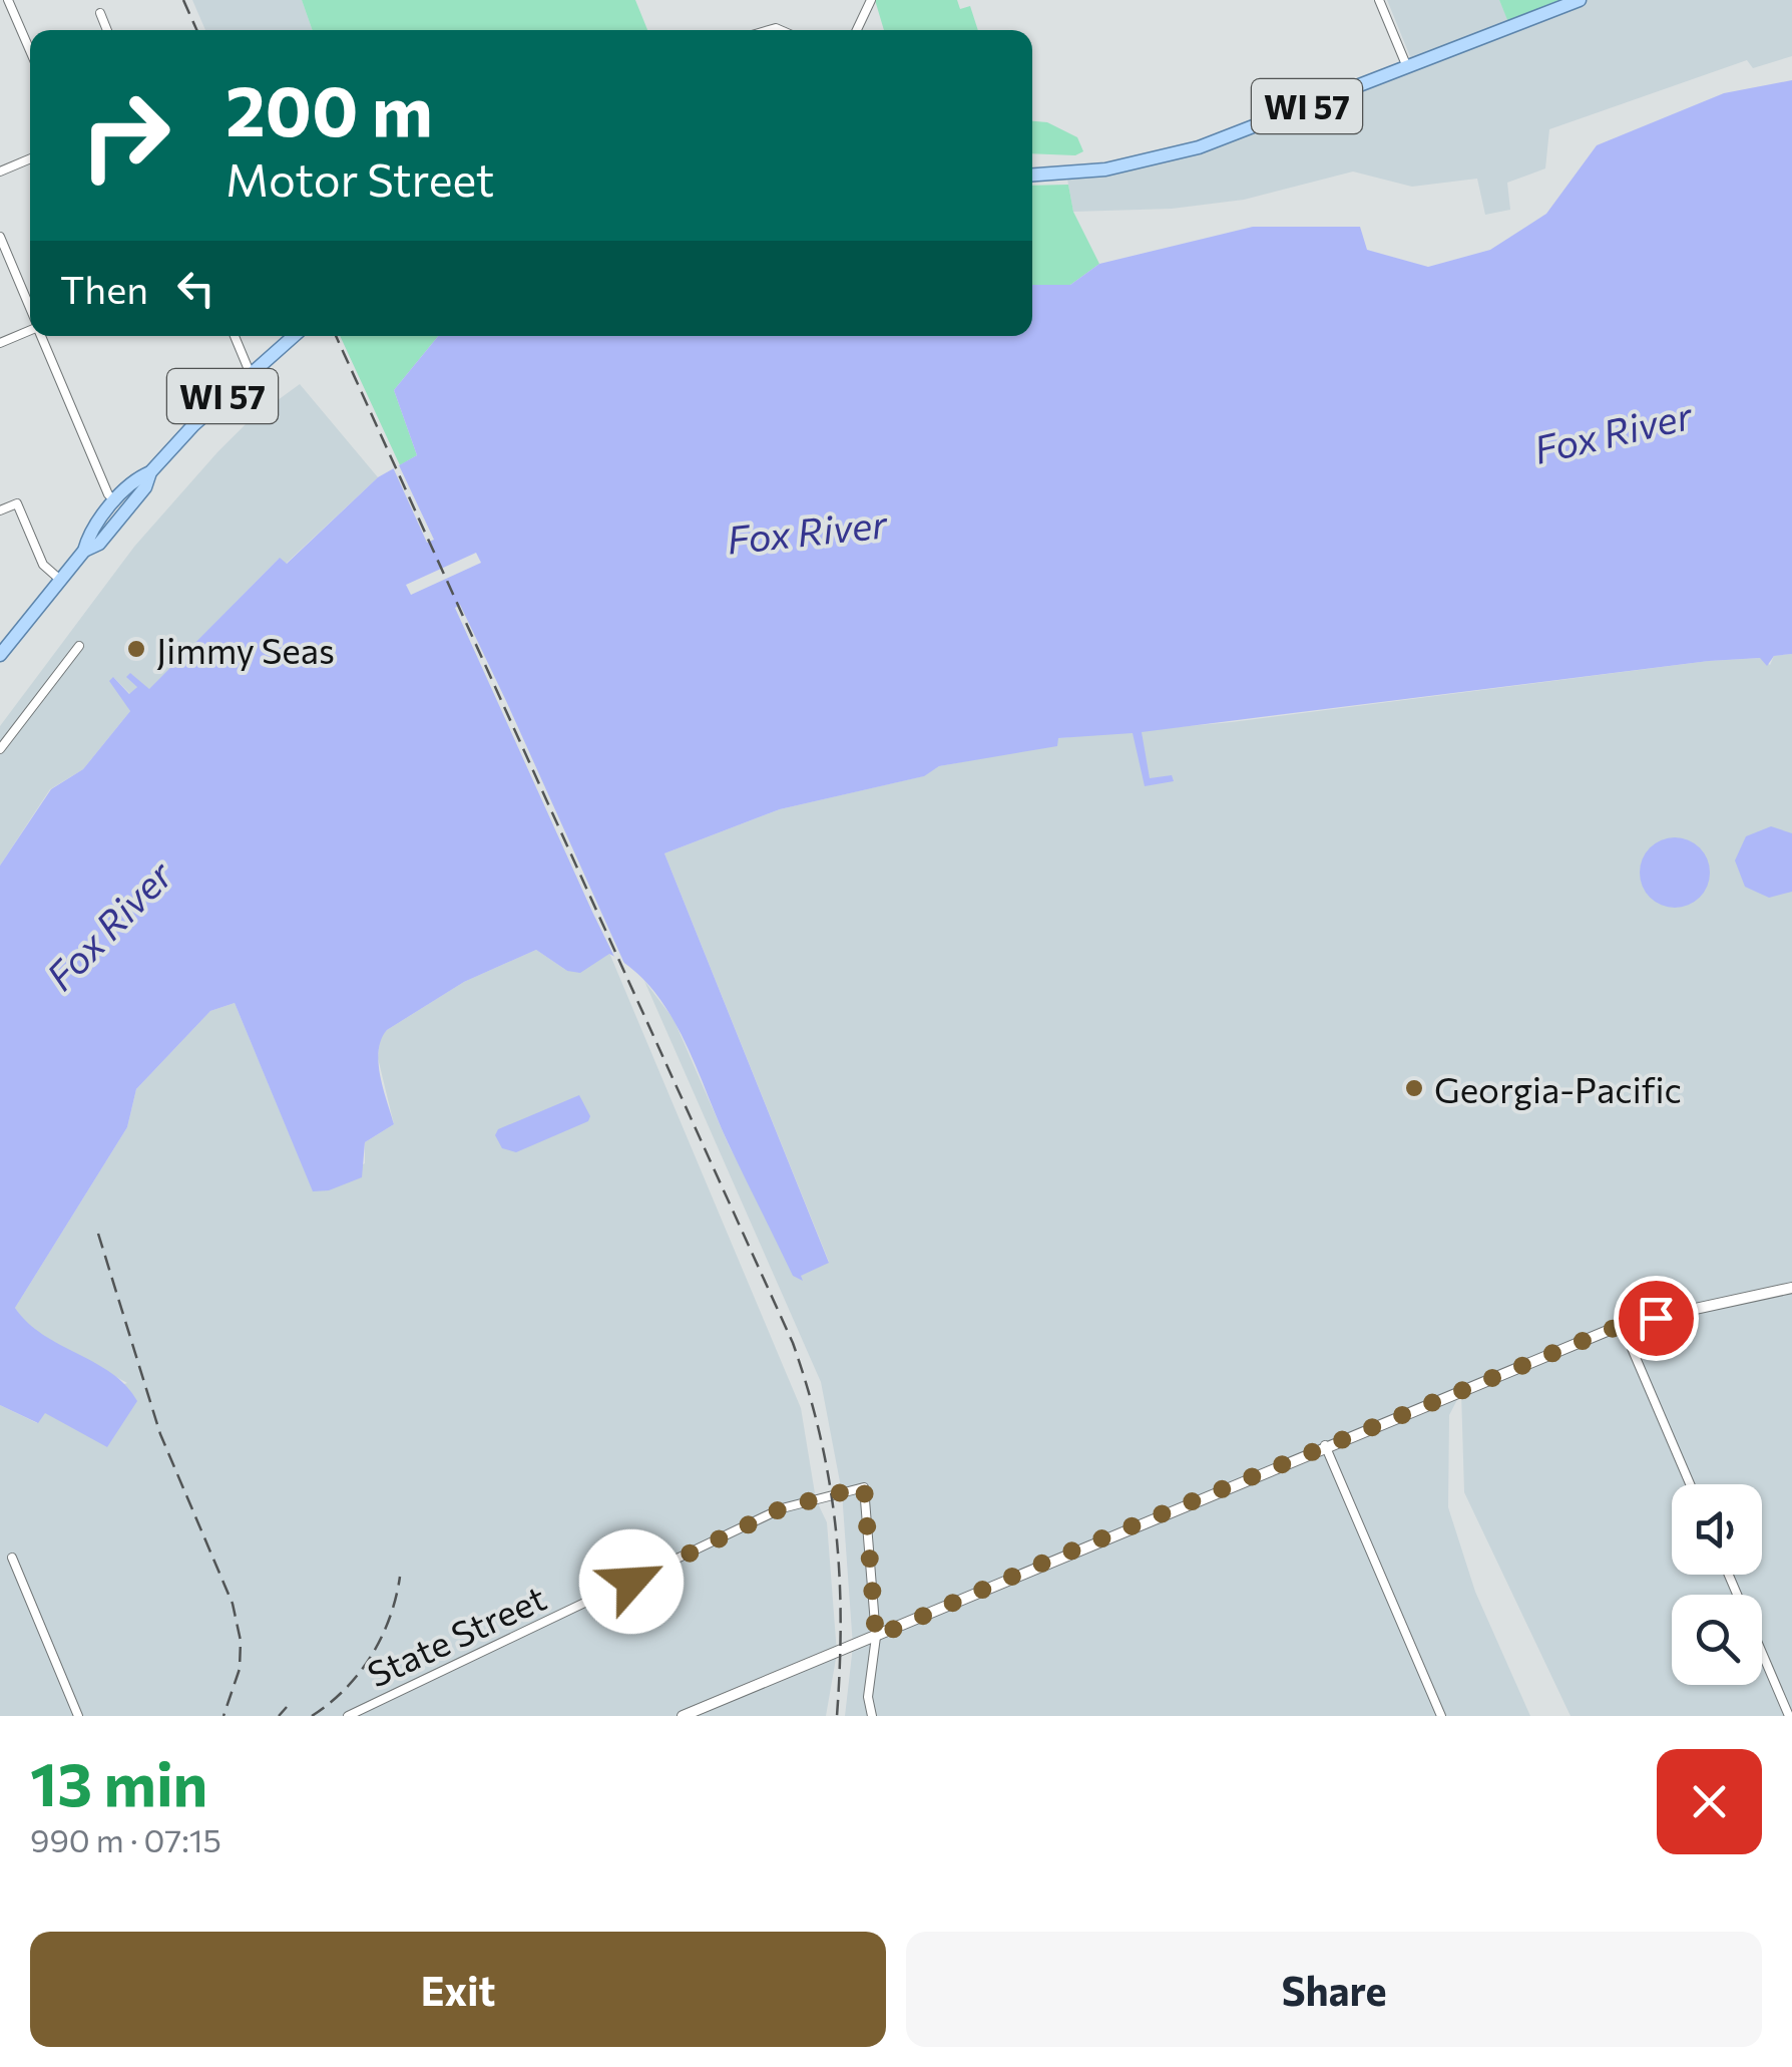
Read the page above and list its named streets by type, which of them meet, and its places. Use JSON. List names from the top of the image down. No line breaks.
{"streets":{"main road":["WI 57"],"street":["State Street"]},"water":["Fox River"],"places":["Jimmy Seas","Georgia-Pacific"],"page":{"turn":["200 m","Motor Street"],"then":"Then","heading":["13 min","990 m · 07:15"],"buttons":["Exit","Share"]}}
